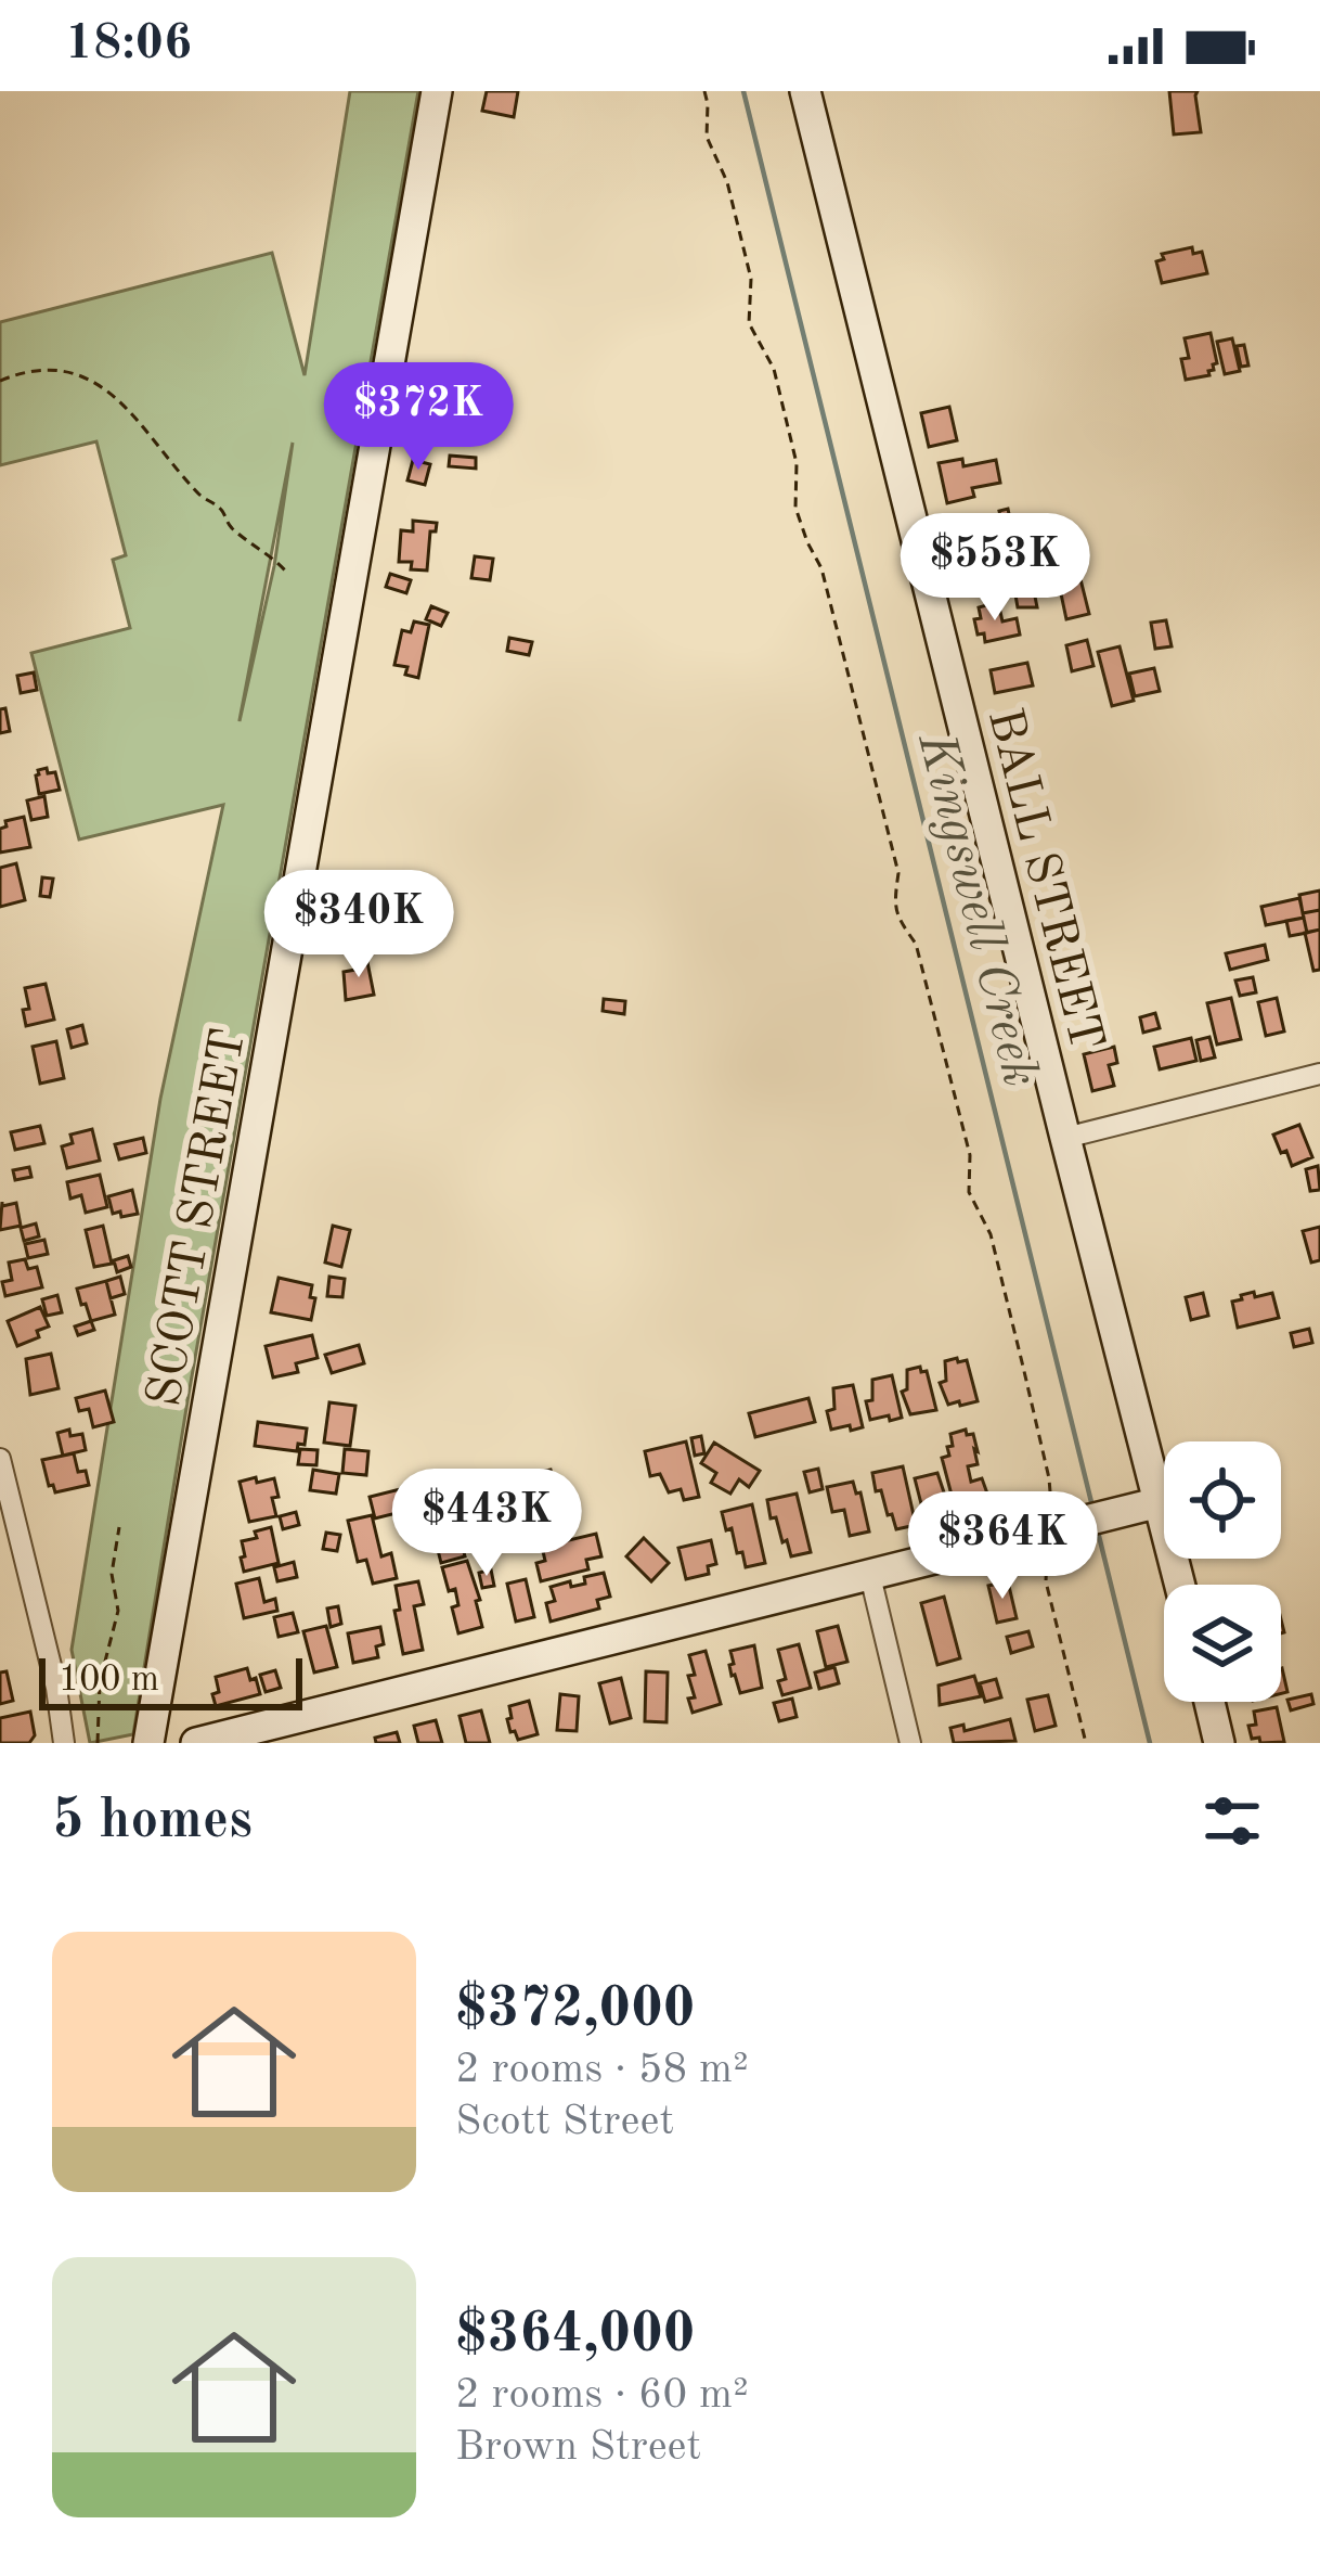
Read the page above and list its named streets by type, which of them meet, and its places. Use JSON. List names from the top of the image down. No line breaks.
{"streets":{"street":["BALL STREET","SCOTT STREET"]},"water":["Kingswell Creek"],"scale_bar":"100 m","page":{"status":"18:06","price":["$372K","$553K","$340K","$443K","$364K"],"scale":"100 m","heading":"5 homes","list":[{"name":"$372,000","note":"2 rooms · 58 m² · Scott Street"},{"name":"$364,000","note":"2 rooms · 60 m² · Brown Street"}]}}
